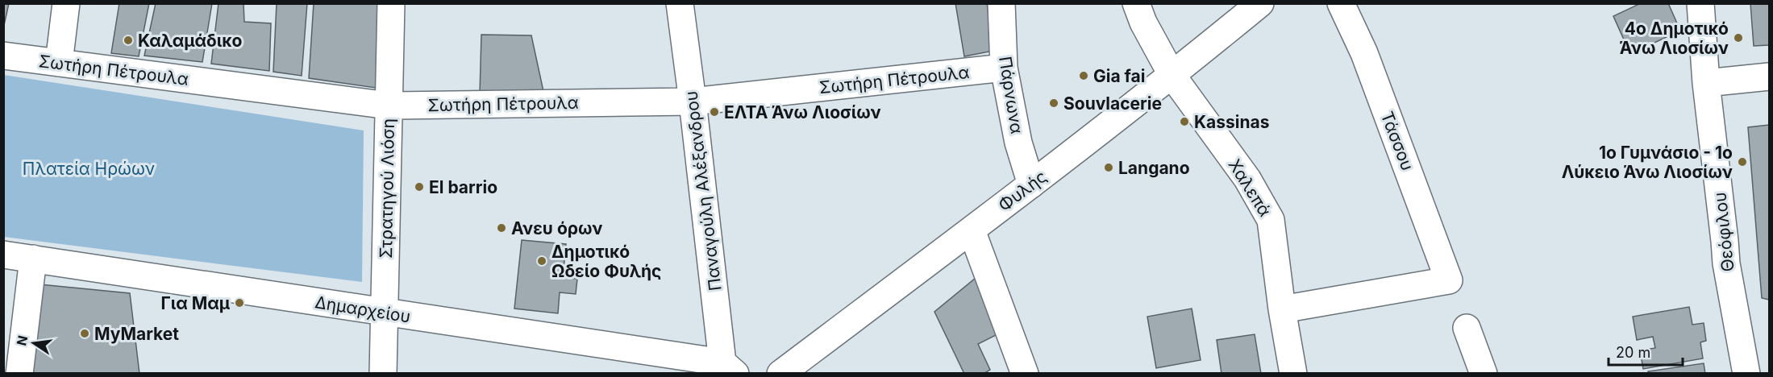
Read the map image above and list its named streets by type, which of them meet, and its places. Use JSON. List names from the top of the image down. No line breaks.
{"streets":{"street":["Σωτήρη Πέτρουλα","Πάρνωνα","Τάσσου","Χαλεπά","Στρατηγού Λιόση","Παναγούλη Αλέξανδρου","Φυλής","Θεόφιλου","Δημαρχείου"]},"crossings":[["Σωτήρη Πέτρουλα","Πάρνωνα"],["Σωτήρη Πέτρουλα","Στρατηγού Λιόση"],["Σωτήρη Πέτρουλα","Παναγούλη Αλέξανδρου"],["Πάρνωνα","Φυλής"],["Τάσσου","Χαλεπά"],["Χαλεπά","Φυλής"],["Στρατηγού Λιόση","Δημαρχείου"],["Παναγούλη Αλέξανδρου","Δημαρχείου"]],"parks":["Πλατεία Ηρώων"],"places":["4ο Δημοτικό Άνω Λιοσίων","Καλαμάδικο","Gia fai","Souvlacerie","ΕΛΤΑ Άνω Λιοσίων","Kassinas","1ο Γυμνάσιο - 1ο Λύκειο Άνω Λιοσίων","Langano","El barrio","Ανευ όρων","Δημοτικό Ωδείο Φυλής","Για Μαμ","MyMarket"],"scale_bar":"20 m","north":"left"}
